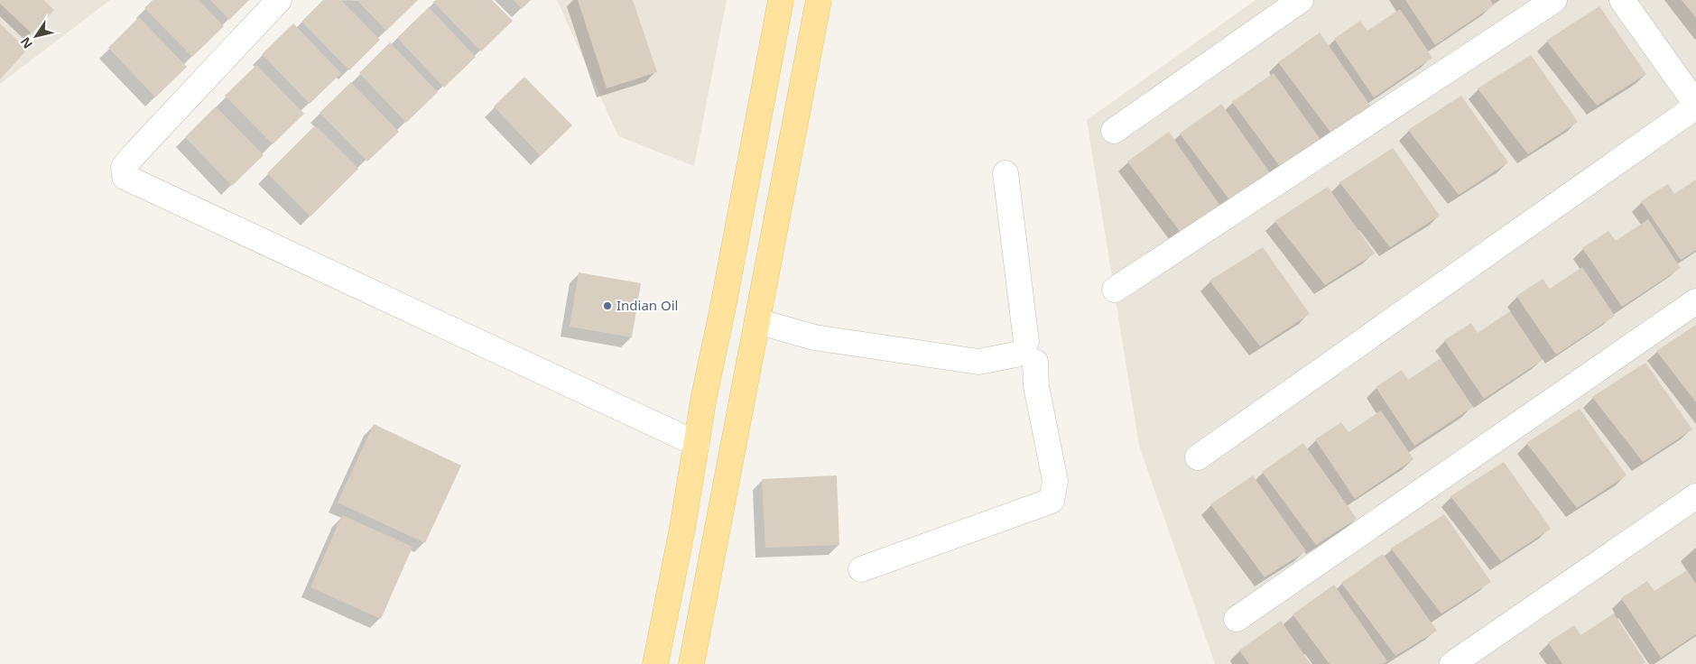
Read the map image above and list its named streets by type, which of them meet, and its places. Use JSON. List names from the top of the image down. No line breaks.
{"places":["Indian Oil"],"north":"bottom left"}
